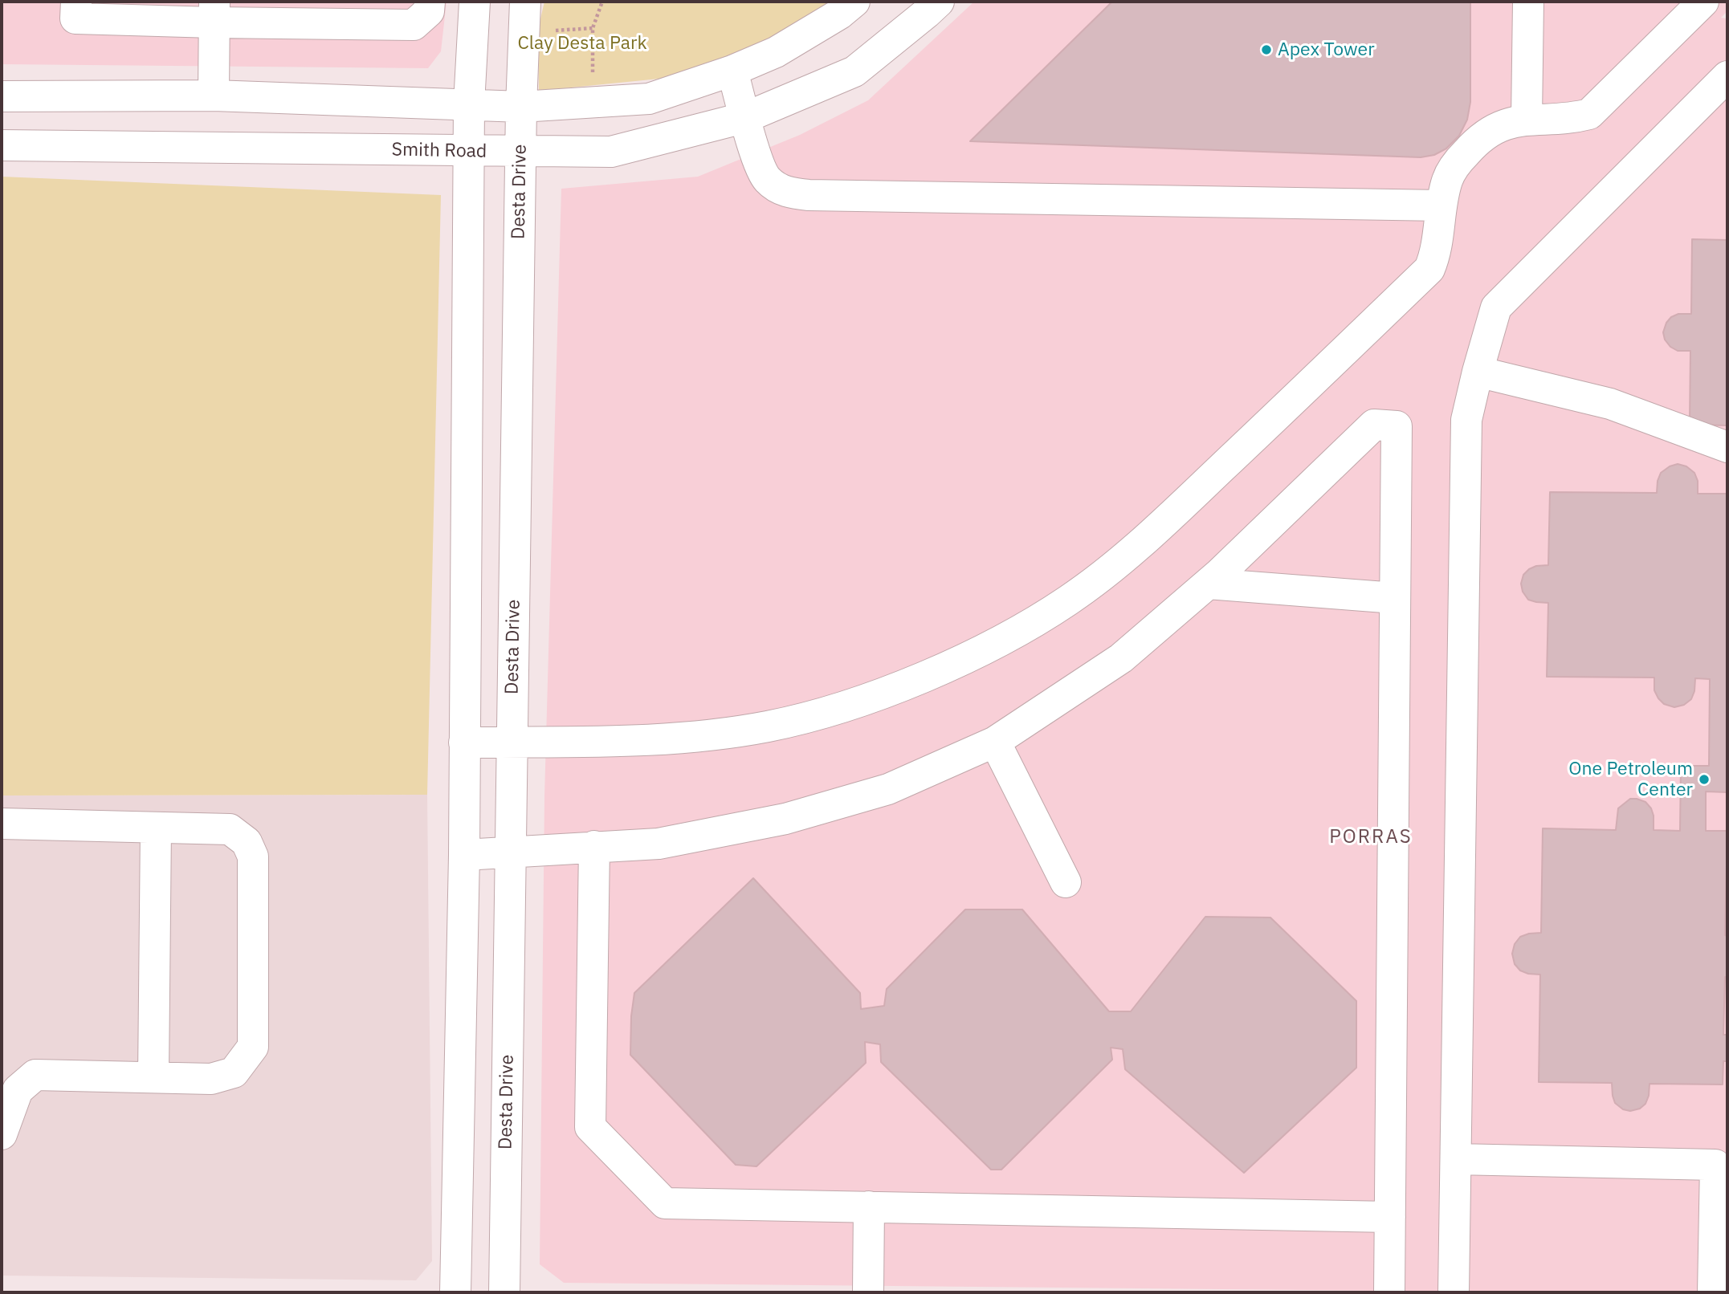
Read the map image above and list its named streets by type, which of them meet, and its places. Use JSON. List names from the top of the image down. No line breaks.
{"streets":{"street":["Smith Road","Desta Drive"]},"crossings":[["Smith Road","Desta Drive"]],"districts":["PORRAS"],"parks":["Clay Desta Park"],"places":["Apex Tower","One Petroleum Center"]}
